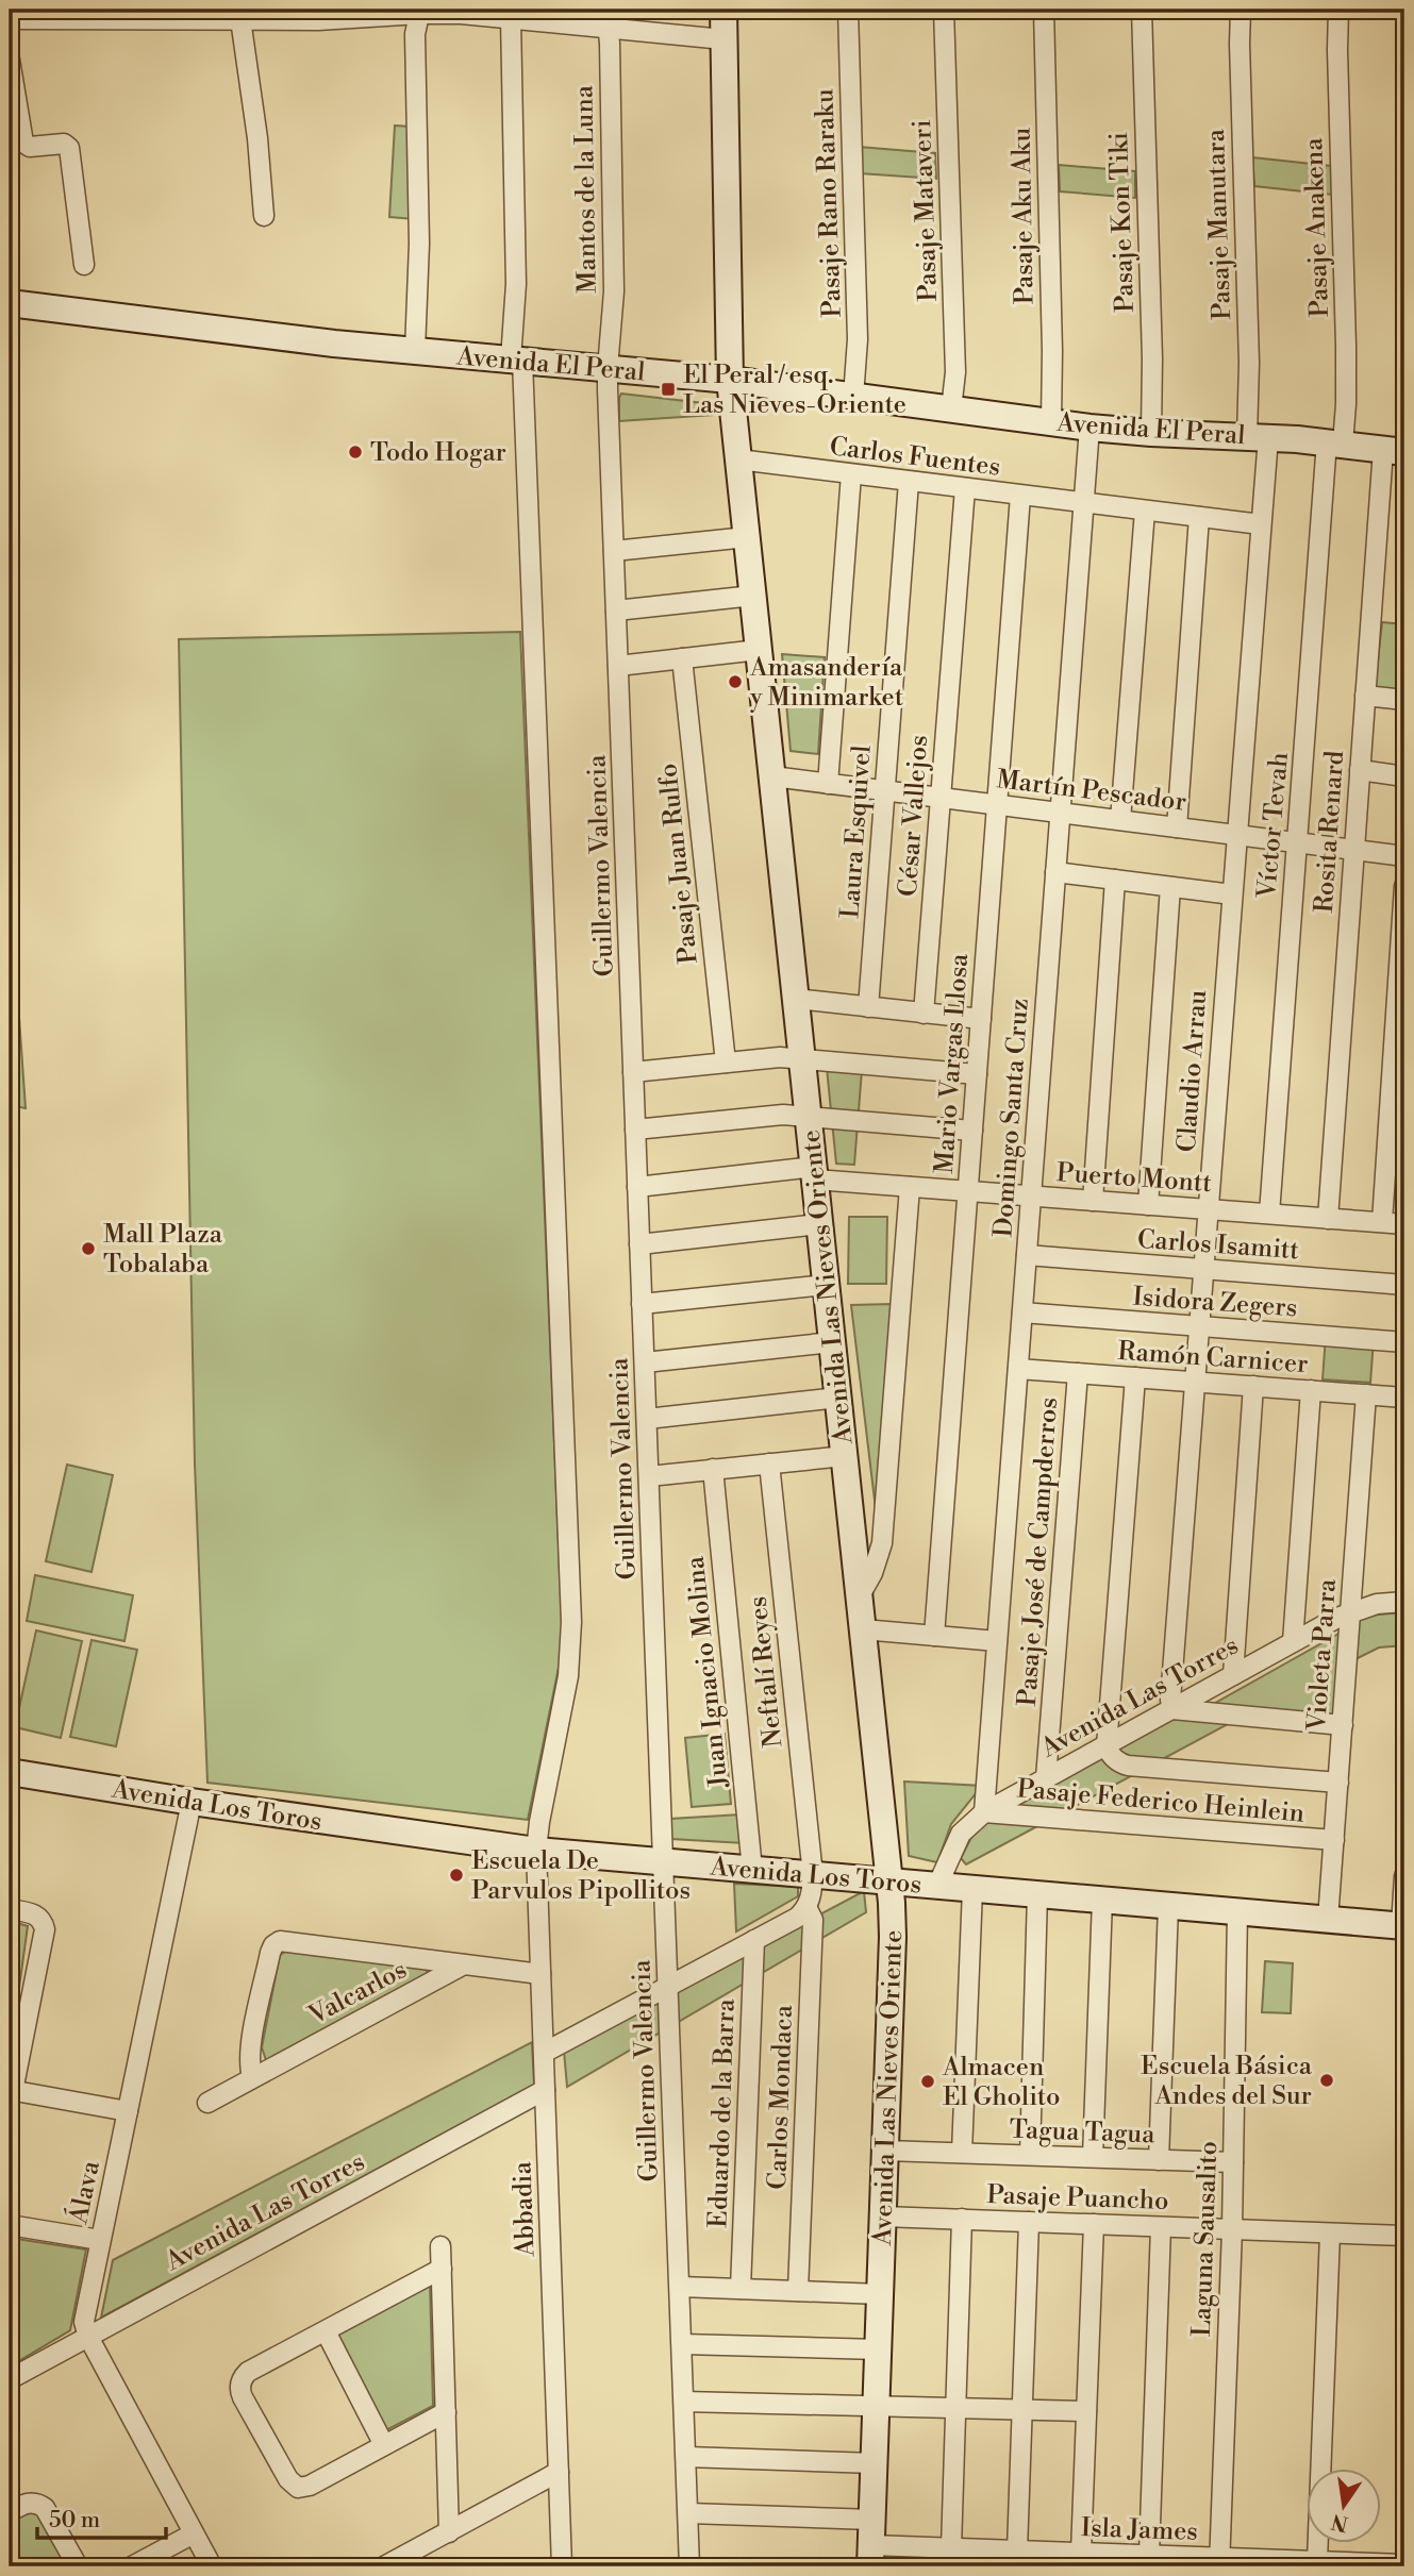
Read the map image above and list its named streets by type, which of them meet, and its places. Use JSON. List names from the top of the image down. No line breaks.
{"streets":{"street":["Mantos de la Luna","Pasaje Rano Raraku","Pasaje Mataveri","Pasaje Aku Aku","Pasaje Kon Tiki","Pasaje Manutara","Pasaje Anakena","Avenida El Peral","Carlos Fuentes","Martín Pescador","César Vallejos","Víctor Tevah","Laura Esquivel","Rosita Renard","Pasaje Juan Rulfo","Guillermo Valencia","Mario Vargas Llosa","Claudio Arrau","Domingo Santa Cruz","Puerto Montt","Carlos Isamitt","Avenida Las Nieves Oriente","Isidora Zegers","Ramón Carnicer","Pasaje José de Campderros","Violeta Parra","Juan Ignacio Molina","Neftalí Reyes","Avenida Las Torres","Pasaje Federico Heinlein","Avenida Los Toros","Valcarlos","Carlos Mondaca","Eduardo de la Barra","Tagua Tagua","Álava","Pasaje Puancho","Abbadia","Laguna Sausalito","Isla James"]},"crossings":[["Mantos de la Luna","Avenida El Peral"],["Mantos de la Luna","Guillermo Valencia"],["Pasaje Rano Raraku","Avenida El Peral"],["Pasaje Mataveri","Avenida El Peral"],["Pasaje Aku Aku","Avenida El Peral"],["Pasaje Kon Tiki","Avenida El Peral"],["Pasaje Manutara","Avenida El Peral"],["Pasaje Manutara","Claudio Arrau"],["Pasaje Anakena","Avenida El Peral"],["Pasaje Anakena","Víctor Tevah"],["Avenida El Peral","Víctor Tevah"],["Avenida El Peral","Rosita Renard"],["Avenida El Peral","Guillermo Valencia"],["Avenida El Peral","Claudio Arrau"],["Avenida El Peral","Domingo Santa Cruz"],["Avenida El Peral","Avenida Las Nieves Oriente"],["Avenida El Peral","Abbadia"],["Carlos Fuentes","César Vallejos"],["Carlos Fuentes","Laura Esquivel"],["Carlos Fuentes","Mario Vargas Llosa"],["Carlos Fuentes","Claudio Arrau"],["Carlos Fuentes","Domingo Santa Cruz"],["Carlos Fuentes","Avenida Las Nieves Oriente"],["Martín Pescador","César Vallejos"],["Martín Pescador","Víctor Tevah"],["Martín Pescador","Laura Esquivel"],["Martín Pescador","Rosita Renard"],["Martín Pescador","Mario Vargas Llosa"],["Martín Pescador","Claudio Arrau"],["Martín Pescador","Domingo Santa Cruz"],["Martín Pescador","Avenida Las Nieves Oriente"],["Víctor Tevah","Puerto Montt"],["Rosita Renard","Puerto Montt"],["Guillermo Valencia","Puerto Montt"],["Guillermo Valencia","Avenida Los Toros"],["Guillermo Valencia","Isla James"],["Mario Vargas Llosa","Puerto Montt"],["Claudio Arrau","Puerto Montt"],["Claudio Arrau","Carlos Isamitt"],["Claudio Arrau","Isidora Zegers"],["Claudio Arrau","Ramón Carnicer"],["Claudio Arrau","Avenida Las Torres"],["Domingo Santa Cruz","Puerto Montt"],["Domingo Santa Cruz","Carlos Isamitt"],["Domingo Santa Cruz","Isidora Zegers"],["Domingo Santa Cruz","Ramón Carnicer"],["Domingo Santa Cruz","Avenida Las Torres"],["Domingo Santa Cruz","Pasaje Federico Heinlein"],["Puerto Montt","Avenida Las Nieves Oriente"],["Avenida Las Nieves Oriente","Avenida Los Toros"],["Avenida Las Nieves Oriente","Tagua Tagua"],["Avenida Las Nieves Oriente","Pasaje Puancho"],["Avenida Las Nieves Oriente","Isla James"],["Ramón Carnicer","Pasaje José de Campderros"],["Ramón Carnicer","Violeta Parra"],["Pasaje José de Campderros","Avenida Las Torres"],["Violeta Parra","Avenida Las Torres"],["Violeta Parra","Pasaje Federico Heinlein"],["Violeta Parra","Avenida Los Toros"],["Juan Ignacio Molina","Avenida Los Toros"],["Neftalí Reyes","Avenida Los Toros"],["Avenida Las Torres","Pasaje Federico Heinlein"],["Avenida Las Torres","Avenida Los Toros"],["Avenida Las Torres","Álava"],["Avenida Las Torres","Abbadia"],["Avenida Los Toros","Álava"],["Avenida Los Toros","Abbadia"],["Avenida Los Toros","Laguna Sausalito"],["Tagua Tagua","Laguna Sausalito"],["Pasaje Puancho","Laguna Sausalito"],["Laguna Sausalito","Isla James"]],"places":{"transit":["El Peral / esq. Las Nieves-Oriente"],"other":["Todo Hogar","Amasandería y Minimarket","Mall Plaza Tobalaba","Escuela De Parvulos Pipollitos","Escuela Básica Andes del Sur","Almacen El Gholito"]},"scale_bar":"50 m","north":"bottom"}
